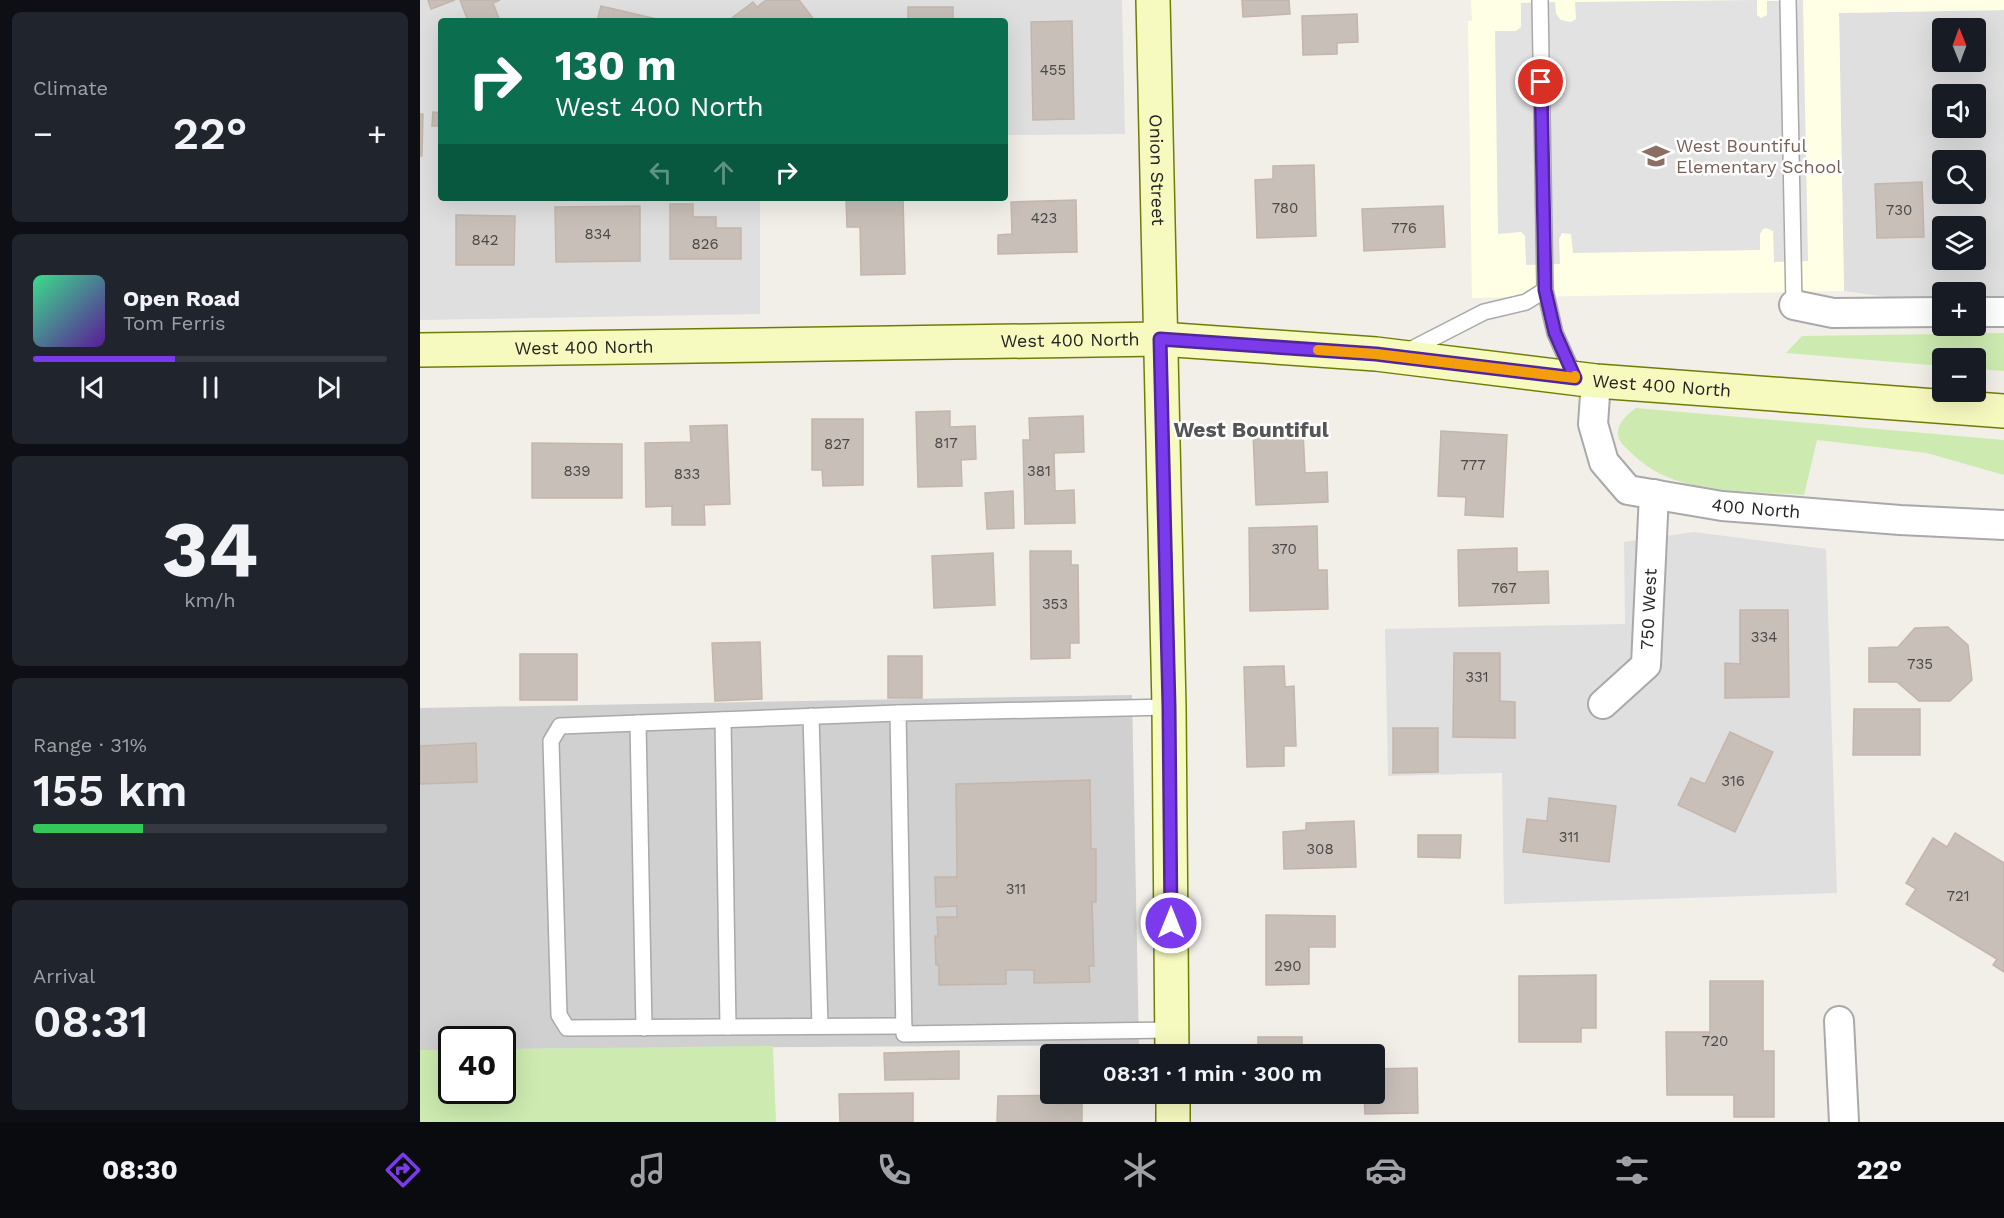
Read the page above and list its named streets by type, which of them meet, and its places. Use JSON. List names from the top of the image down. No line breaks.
{"streets":{"street":["Onion Street","West 400 North","400 North","750 West"]},"crossings":[["Onion Street","West 400 North"],["West 400 North","400 North"],["400 North","750 West"]],"districts":["West Bountiful"],"places":{"school or university":["West Bountiful Elementary School"]},"house_numbers":["455","780","730","423","776","834","842","826","817","827","777","839","381","833","370","767","353","334","735","331","316","311","308","311","721","290","720"],"north":"top","page":{"tile":["Climate",["34","km/h"],["Range · 31%","155 km"],["Arrival","08:31"]],"map_buttons":["+","−"],"turn":["130 m","West 400 North"],"heat":["−","22°","+"],"song":["Open Road","Tom Ferris"],"limit":"40","trip":"08:31 · 1 min · 300 m","tabs":["08:30","22°"]}}
